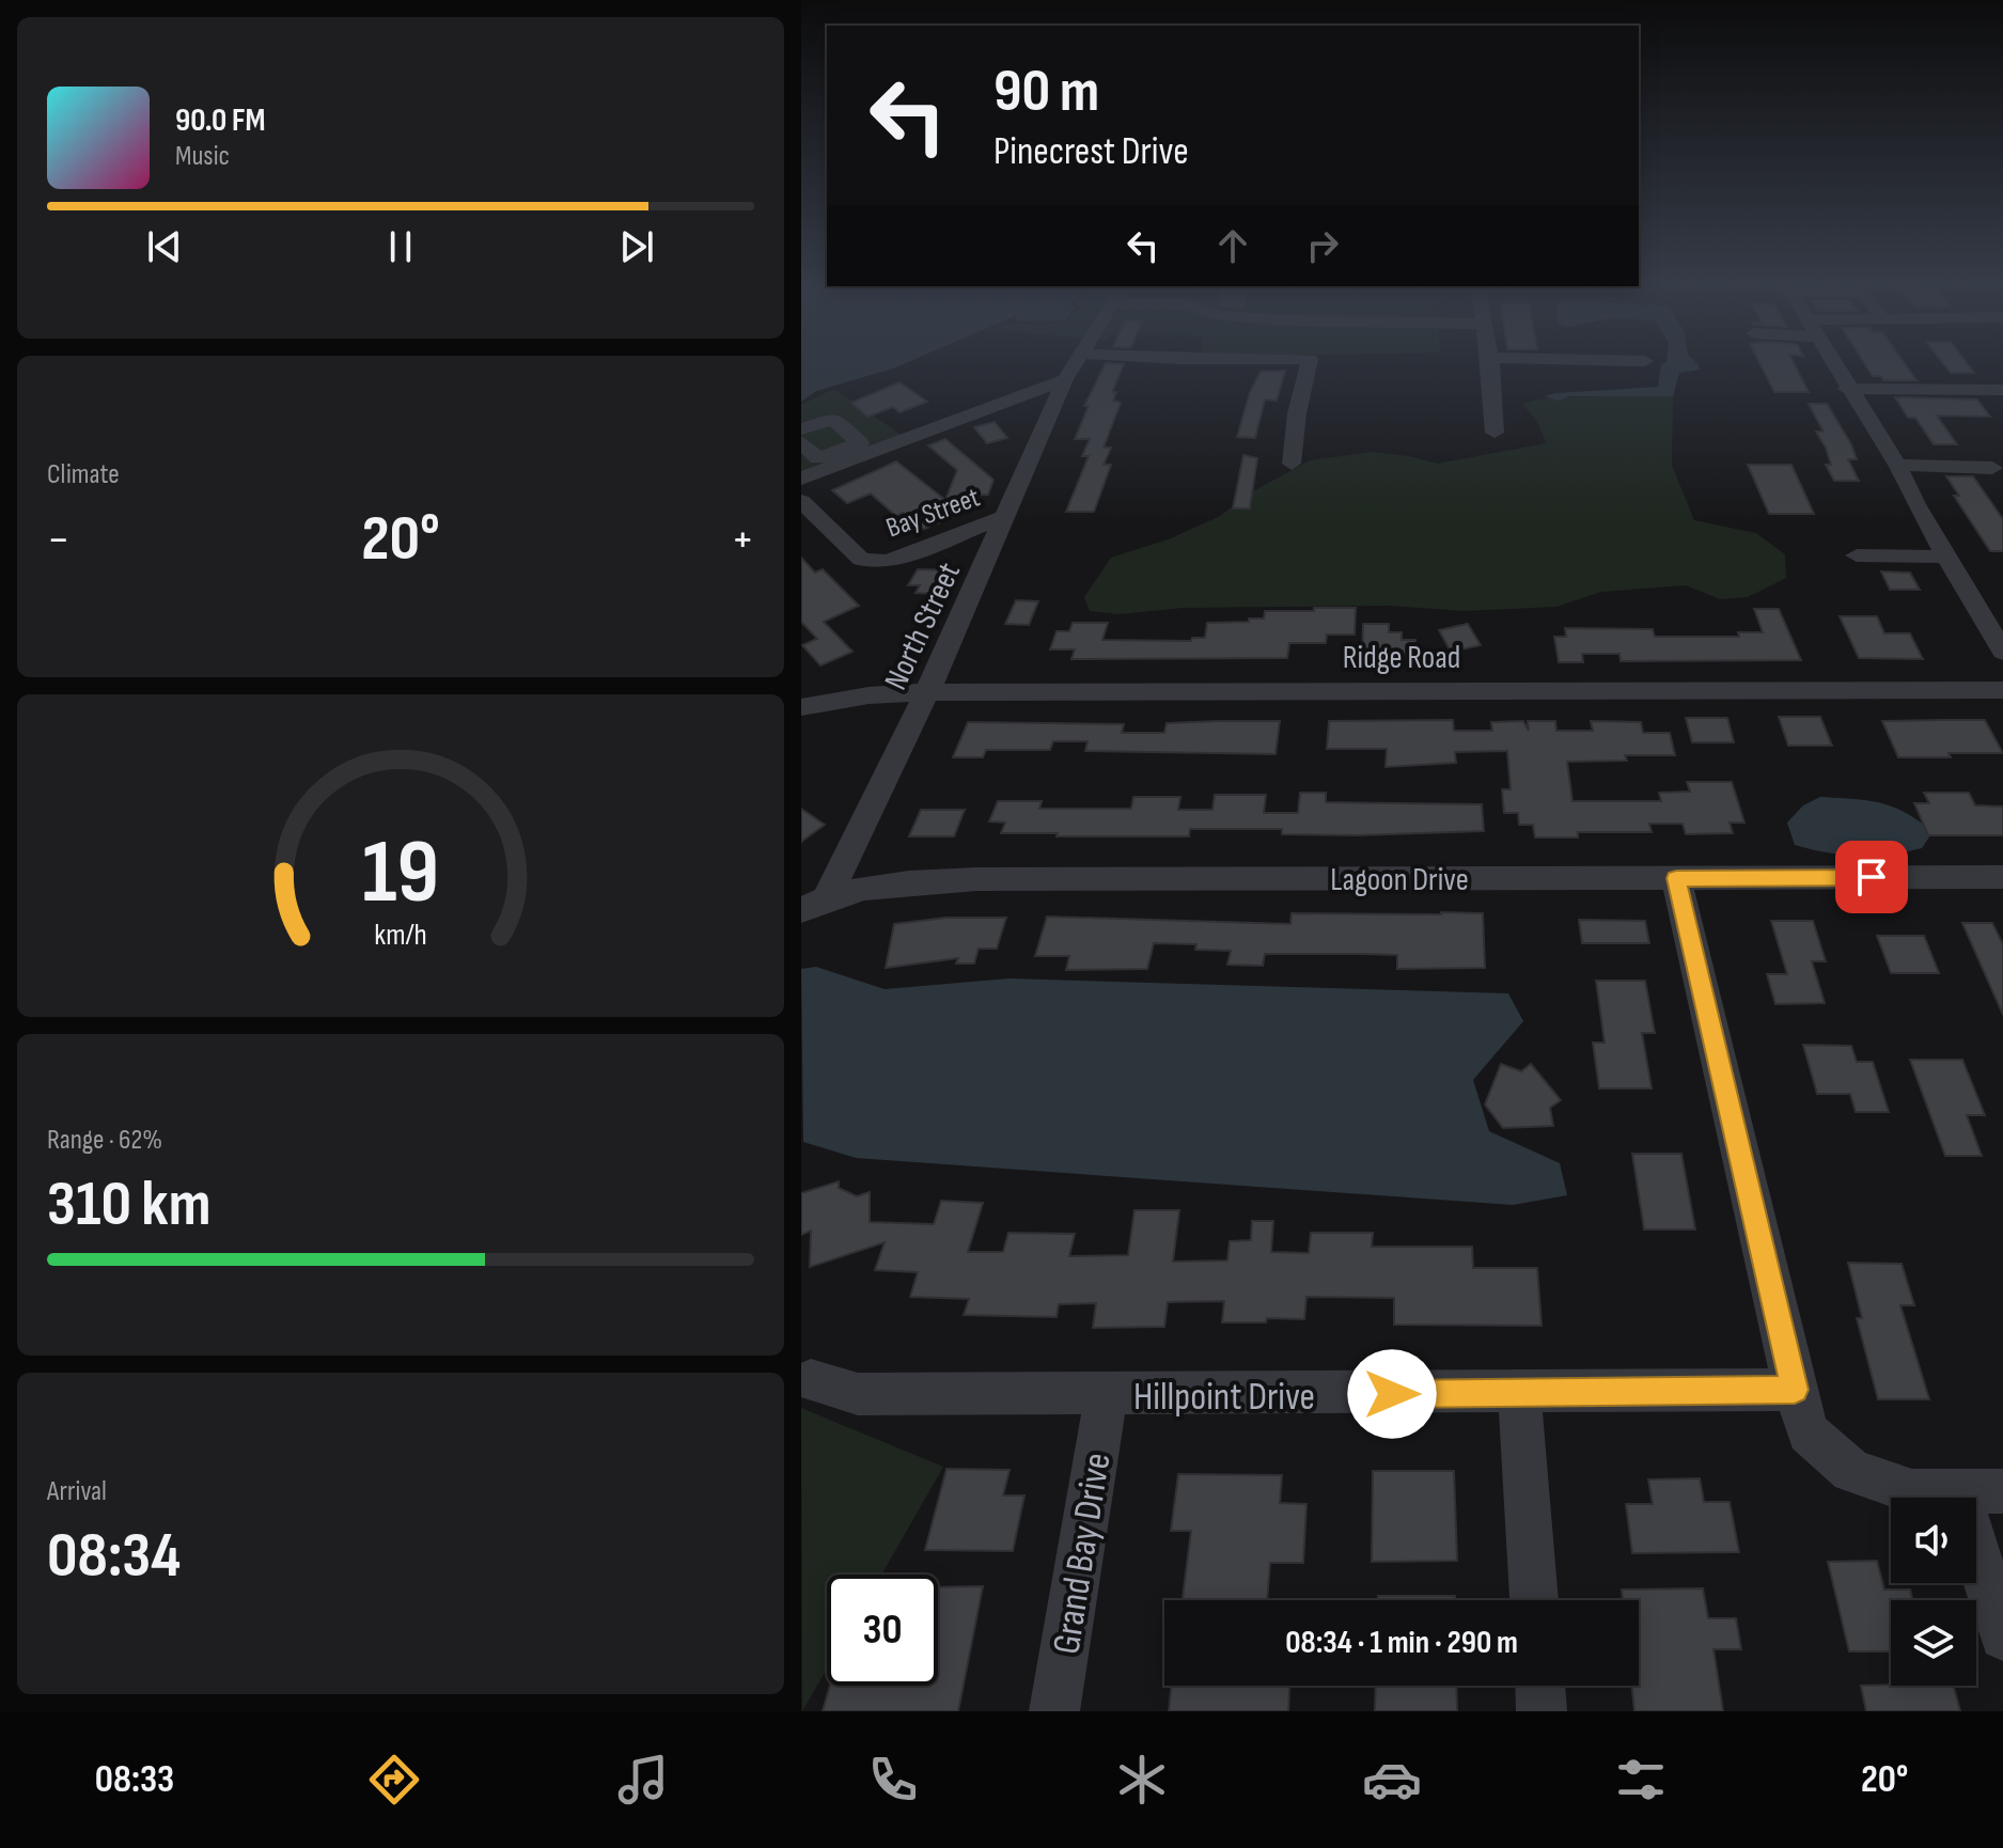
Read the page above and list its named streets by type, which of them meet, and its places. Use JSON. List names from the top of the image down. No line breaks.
{"streets":{"street":["Bay Street","North Street","Ridge Road","Lagoon Drive","Hillpoint Drive","Grand Bay Drive"]},"crossings":[["Bay Street","North Street"],["North Street","Ridge Road"],["North Street","Lagoon Drive"],["Hillpoint Drive","Grand Bay Drive"]],"page":{"turn":["90 m","Pinecrest Drive"],"song":["90.0 FM","Music"],"tile":["Climate",["Range · 62%","310 km"],["Arrival","08:34"]],"heat":["−","20°","+"],"limit":"30","trip":"08:34 · 1 min · 290 m","tabs":["08:33","20°"],"gauge":["19","km/h"]}}
